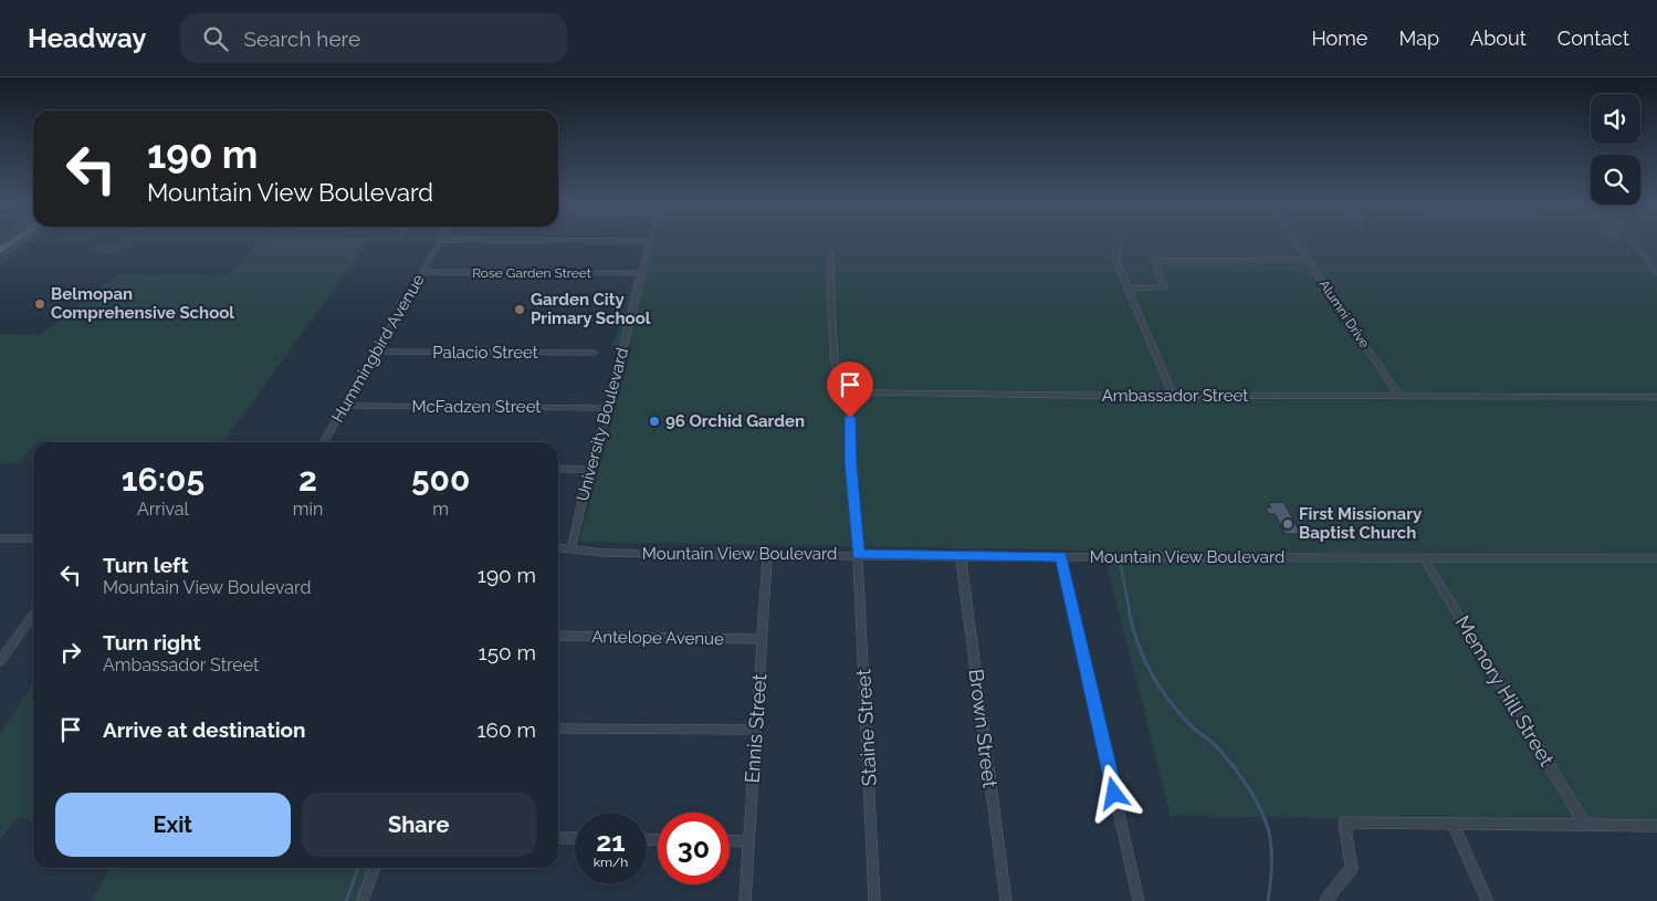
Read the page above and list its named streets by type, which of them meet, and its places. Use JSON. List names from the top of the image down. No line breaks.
{"streets":{"street":["Rose Garden Street","Alumni Drive","Hummingbird Avenue","Palacio Street","Ambassador Street","McFadzen Street","University Boulevard","Mountain View Boulevard","Antelope Avenue","Memory Hill Street","Staine Street","Ennis Street","Brown Street"]},"crossings":[["Rose Garden Street","Hummingbird Avenue"],["Rose Garden Street","University Boulevard"],["Alumni Drive","Ambassador Street"],["Hummingbird Avenue","Palacio Street"],["Hummingbird Avenue","McFadzen Street"],["McFadzen Street","University Boulevard"],["University Boulevard","Mountain View Boulevard"],["Mountain View Boulevard","Memory Hill Street"],["Mountain View Boulevard","Staine Street"],["Mountain View Boulevard","Ennis Street"],["Mountain View Boulevard","Brown Street"],["Antelope Avenue","Ennis Street"]],"places":["Belmopan Comprehensive School","Garden City Primary School","96 Orchid Garden","First Missionary Baptist Church"],"page":{"header":"Headway","search":"Search here","nav":["Home","Map","About","Contact"],"turn":["190 m","Mountain View Boulevard"],"eta":["16:05","Arrival","2","min","500","m"],"list":[{"name":"Turn left","note":"Mountain View Boulevard","value":"190 m"},{"name":"Turn right","note":"Ambassador Street","value":"150 m"},{"name":"Arrive at destination","value":"160 m"}],"buttons":["Exit","Share"],"speed":"21 km/h","limit":"30"}}
